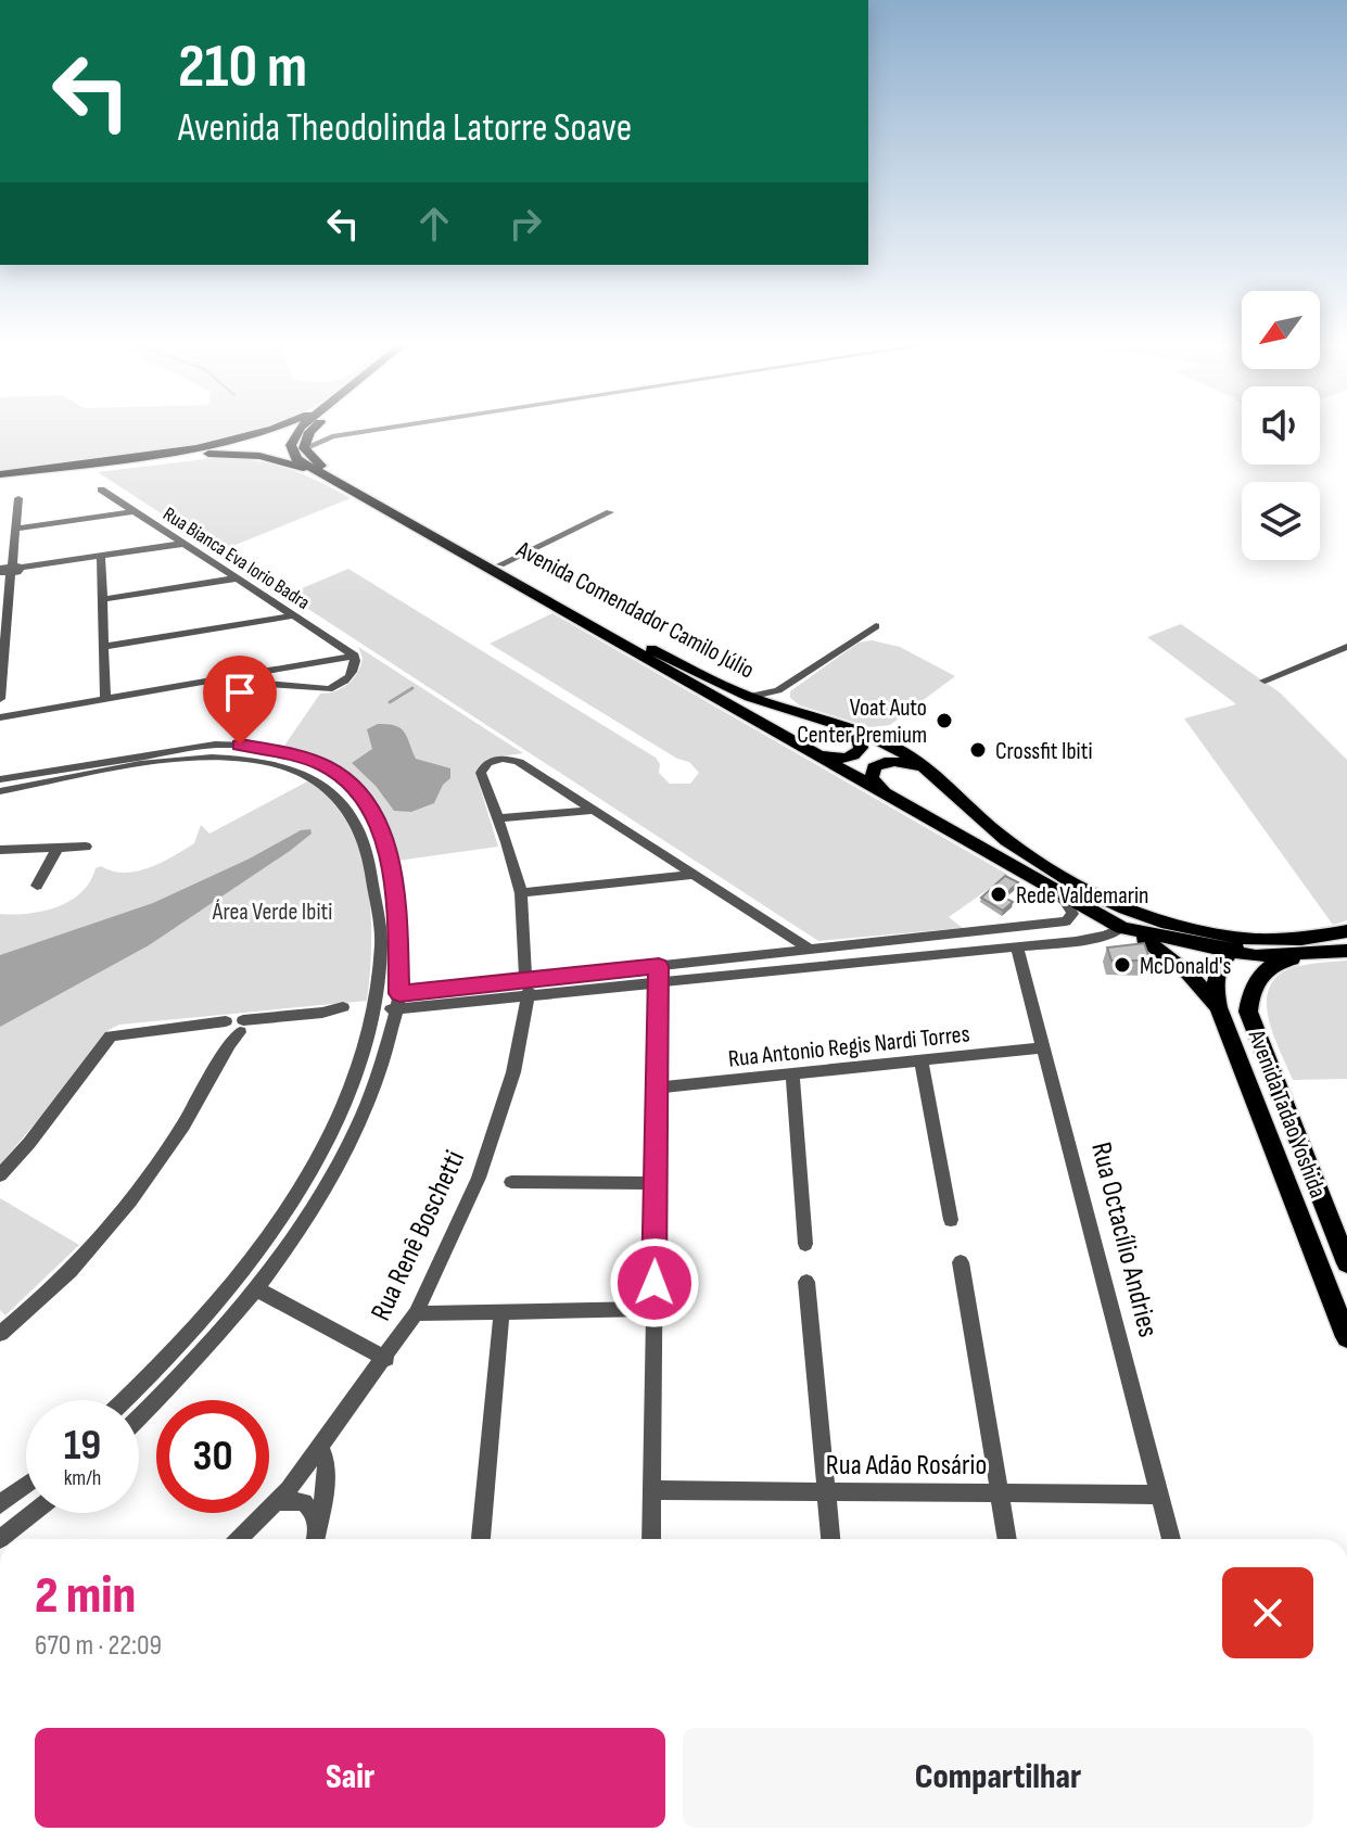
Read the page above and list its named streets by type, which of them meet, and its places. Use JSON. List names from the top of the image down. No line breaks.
{"streets":{"main road":["Avenida Comendador Camilo Júlio","Avenida Tadao Yoshida"],"street":["Rua Bianca Eva Iorio Badra","Rua Antonio Regis Nardi Torres","Rua Renê Boschetti","Rua Octacílio Andries","Rua Adão Rosário"]},"crossings":[["Avenida Comendador Camilo Júlio","Avenida Tadao Yoshida"],["Rua Antonio Regis Nardi Torres","Rua Octacílio Andries"],["Rua Octacílio Andries","Rua Adão Rosário"]],"parks":["Área Verde Ibiti"],"places":["Voat Auto Center Premium","Crossfit Ibiti","Rede Valdemarin","McDonald's"],"north":"bottom left","page":{"turn":["210 m","Avenida Theodolinda Latorre Soave"],"speed":"19 km/h","limit":"30","heading":["2 min","670 m · 22:09"],"buttons":["Sair","Compartilhar"]}}
